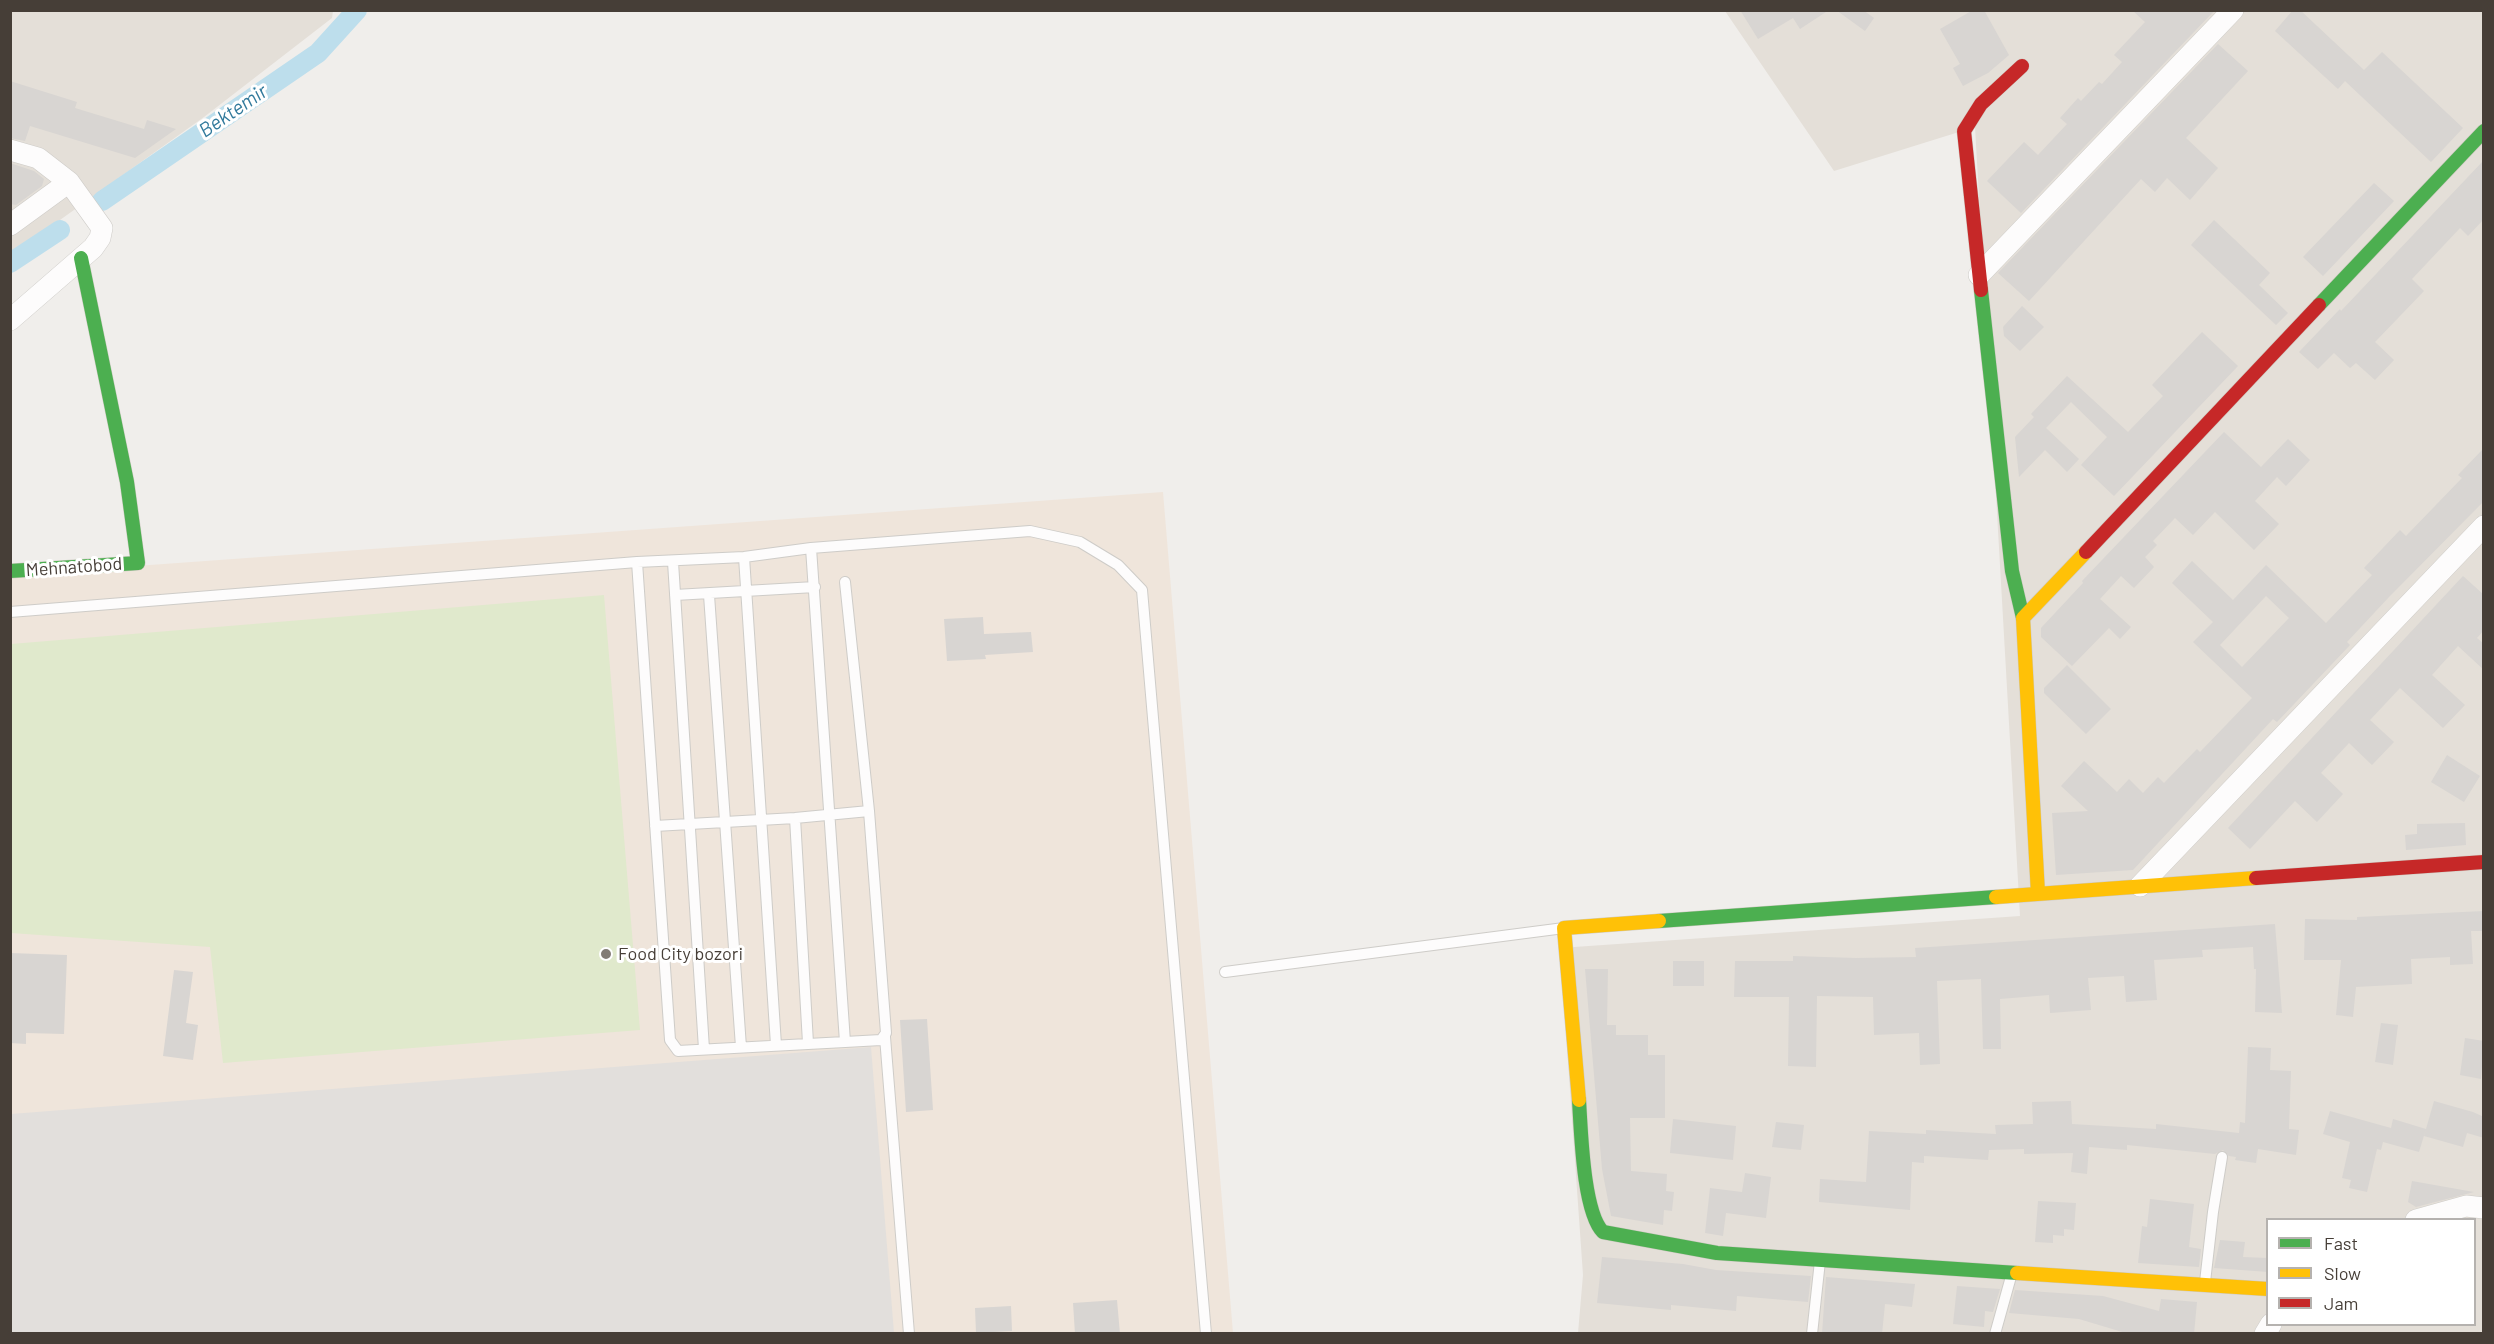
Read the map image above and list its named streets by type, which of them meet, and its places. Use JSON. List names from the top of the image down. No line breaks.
{"streets":{"street":["Mehnatobod"]},"water":["Bektemir"],"places":["Food City bozori"],"legend":["Fast","Slow","Jam"]}
